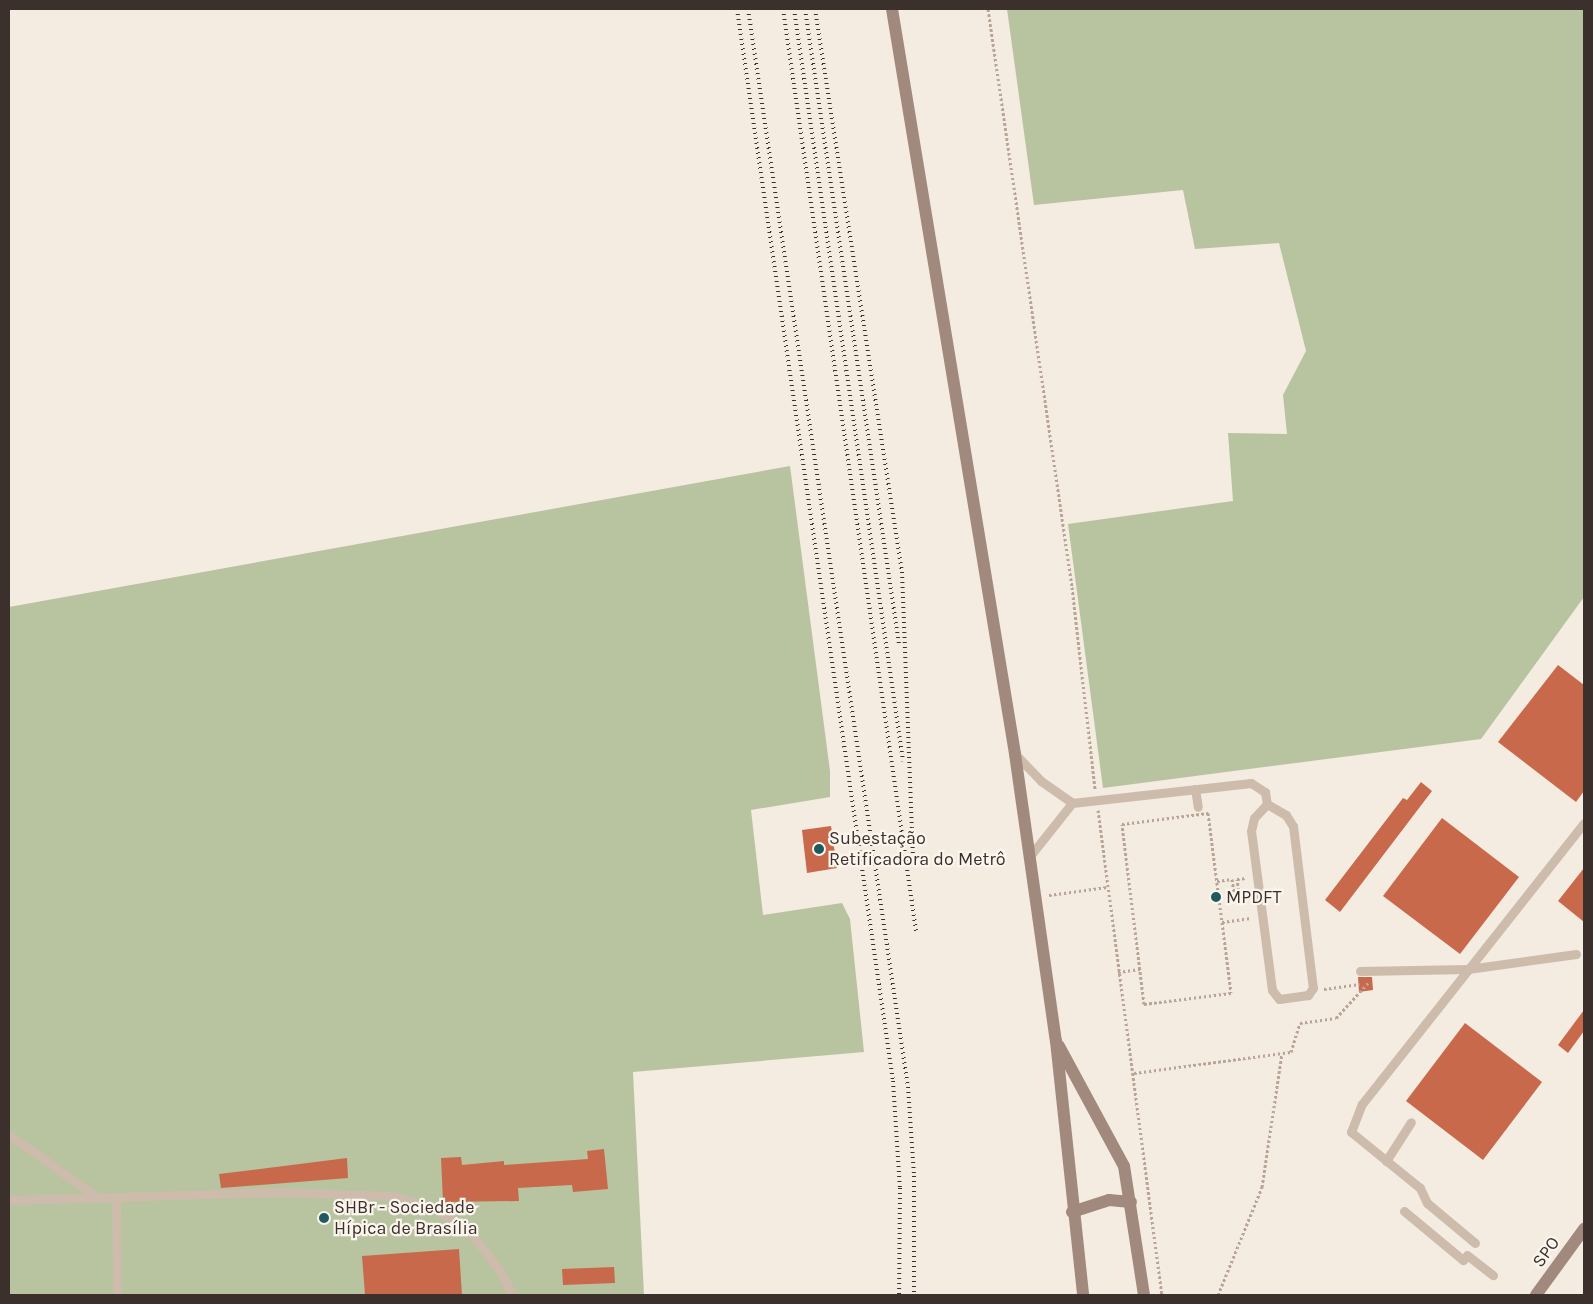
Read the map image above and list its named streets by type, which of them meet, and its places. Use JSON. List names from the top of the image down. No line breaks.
{"streets":{"street":["SPO"]},"places":["Subestação Retificadora do Metrô","MPDFT","SHBr - Sociedade Hípica de Brasília"]}
